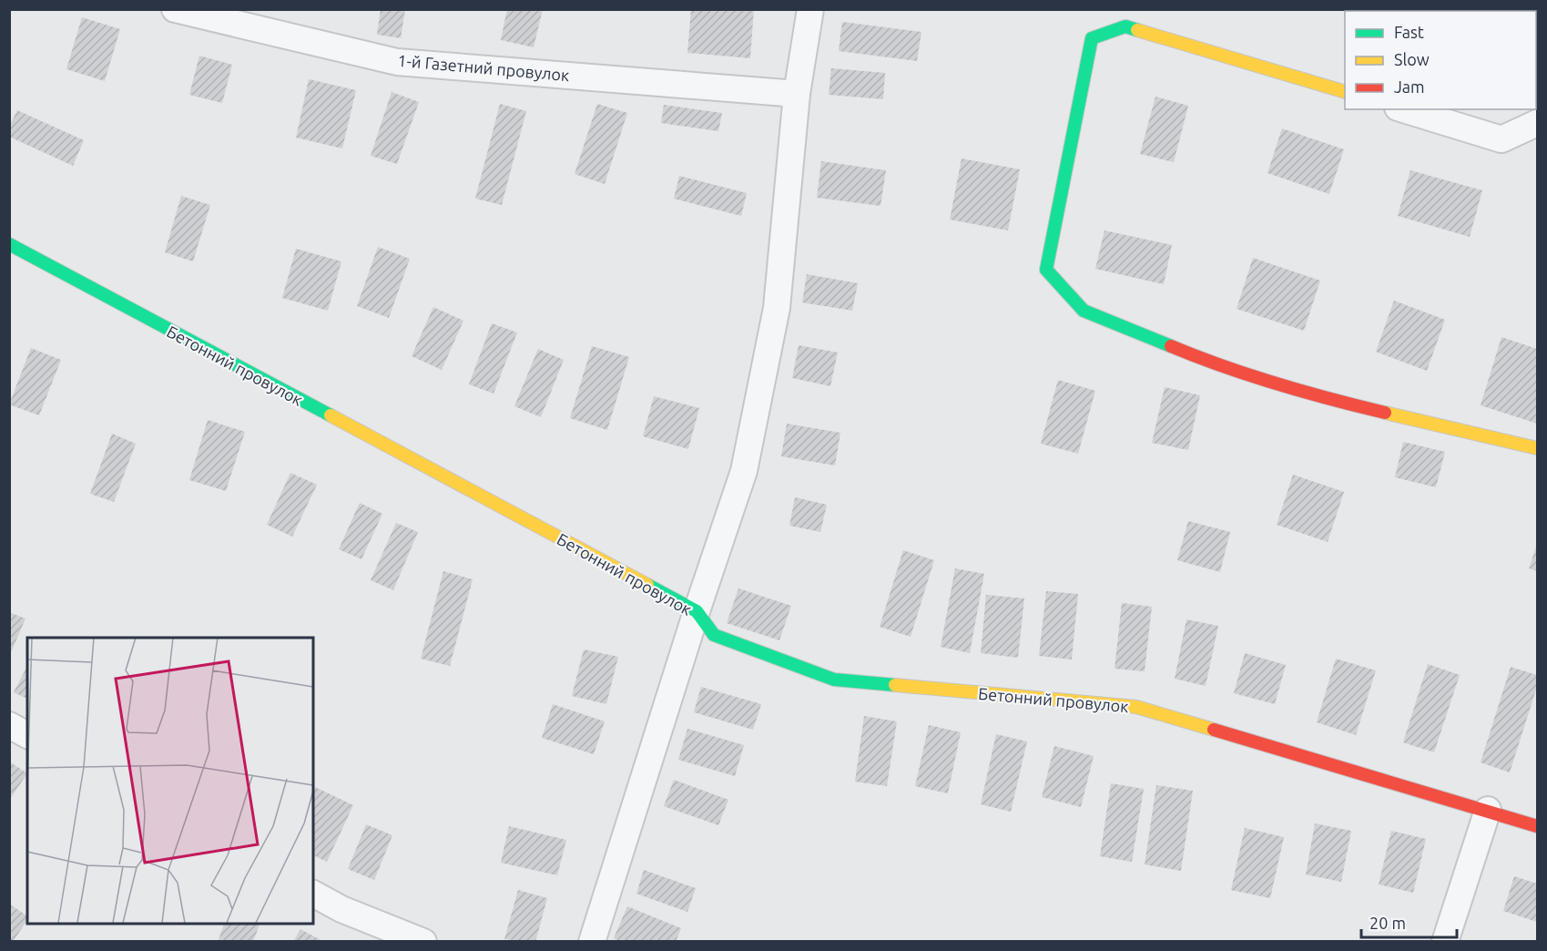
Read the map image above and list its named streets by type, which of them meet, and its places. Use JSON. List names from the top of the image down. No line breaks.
{"streets":{"street":["1-й Газетний провулок","Бетонний провулок"]},"legend":["Fast","Slow","Jam"],"scale_bar":"20 m"}
